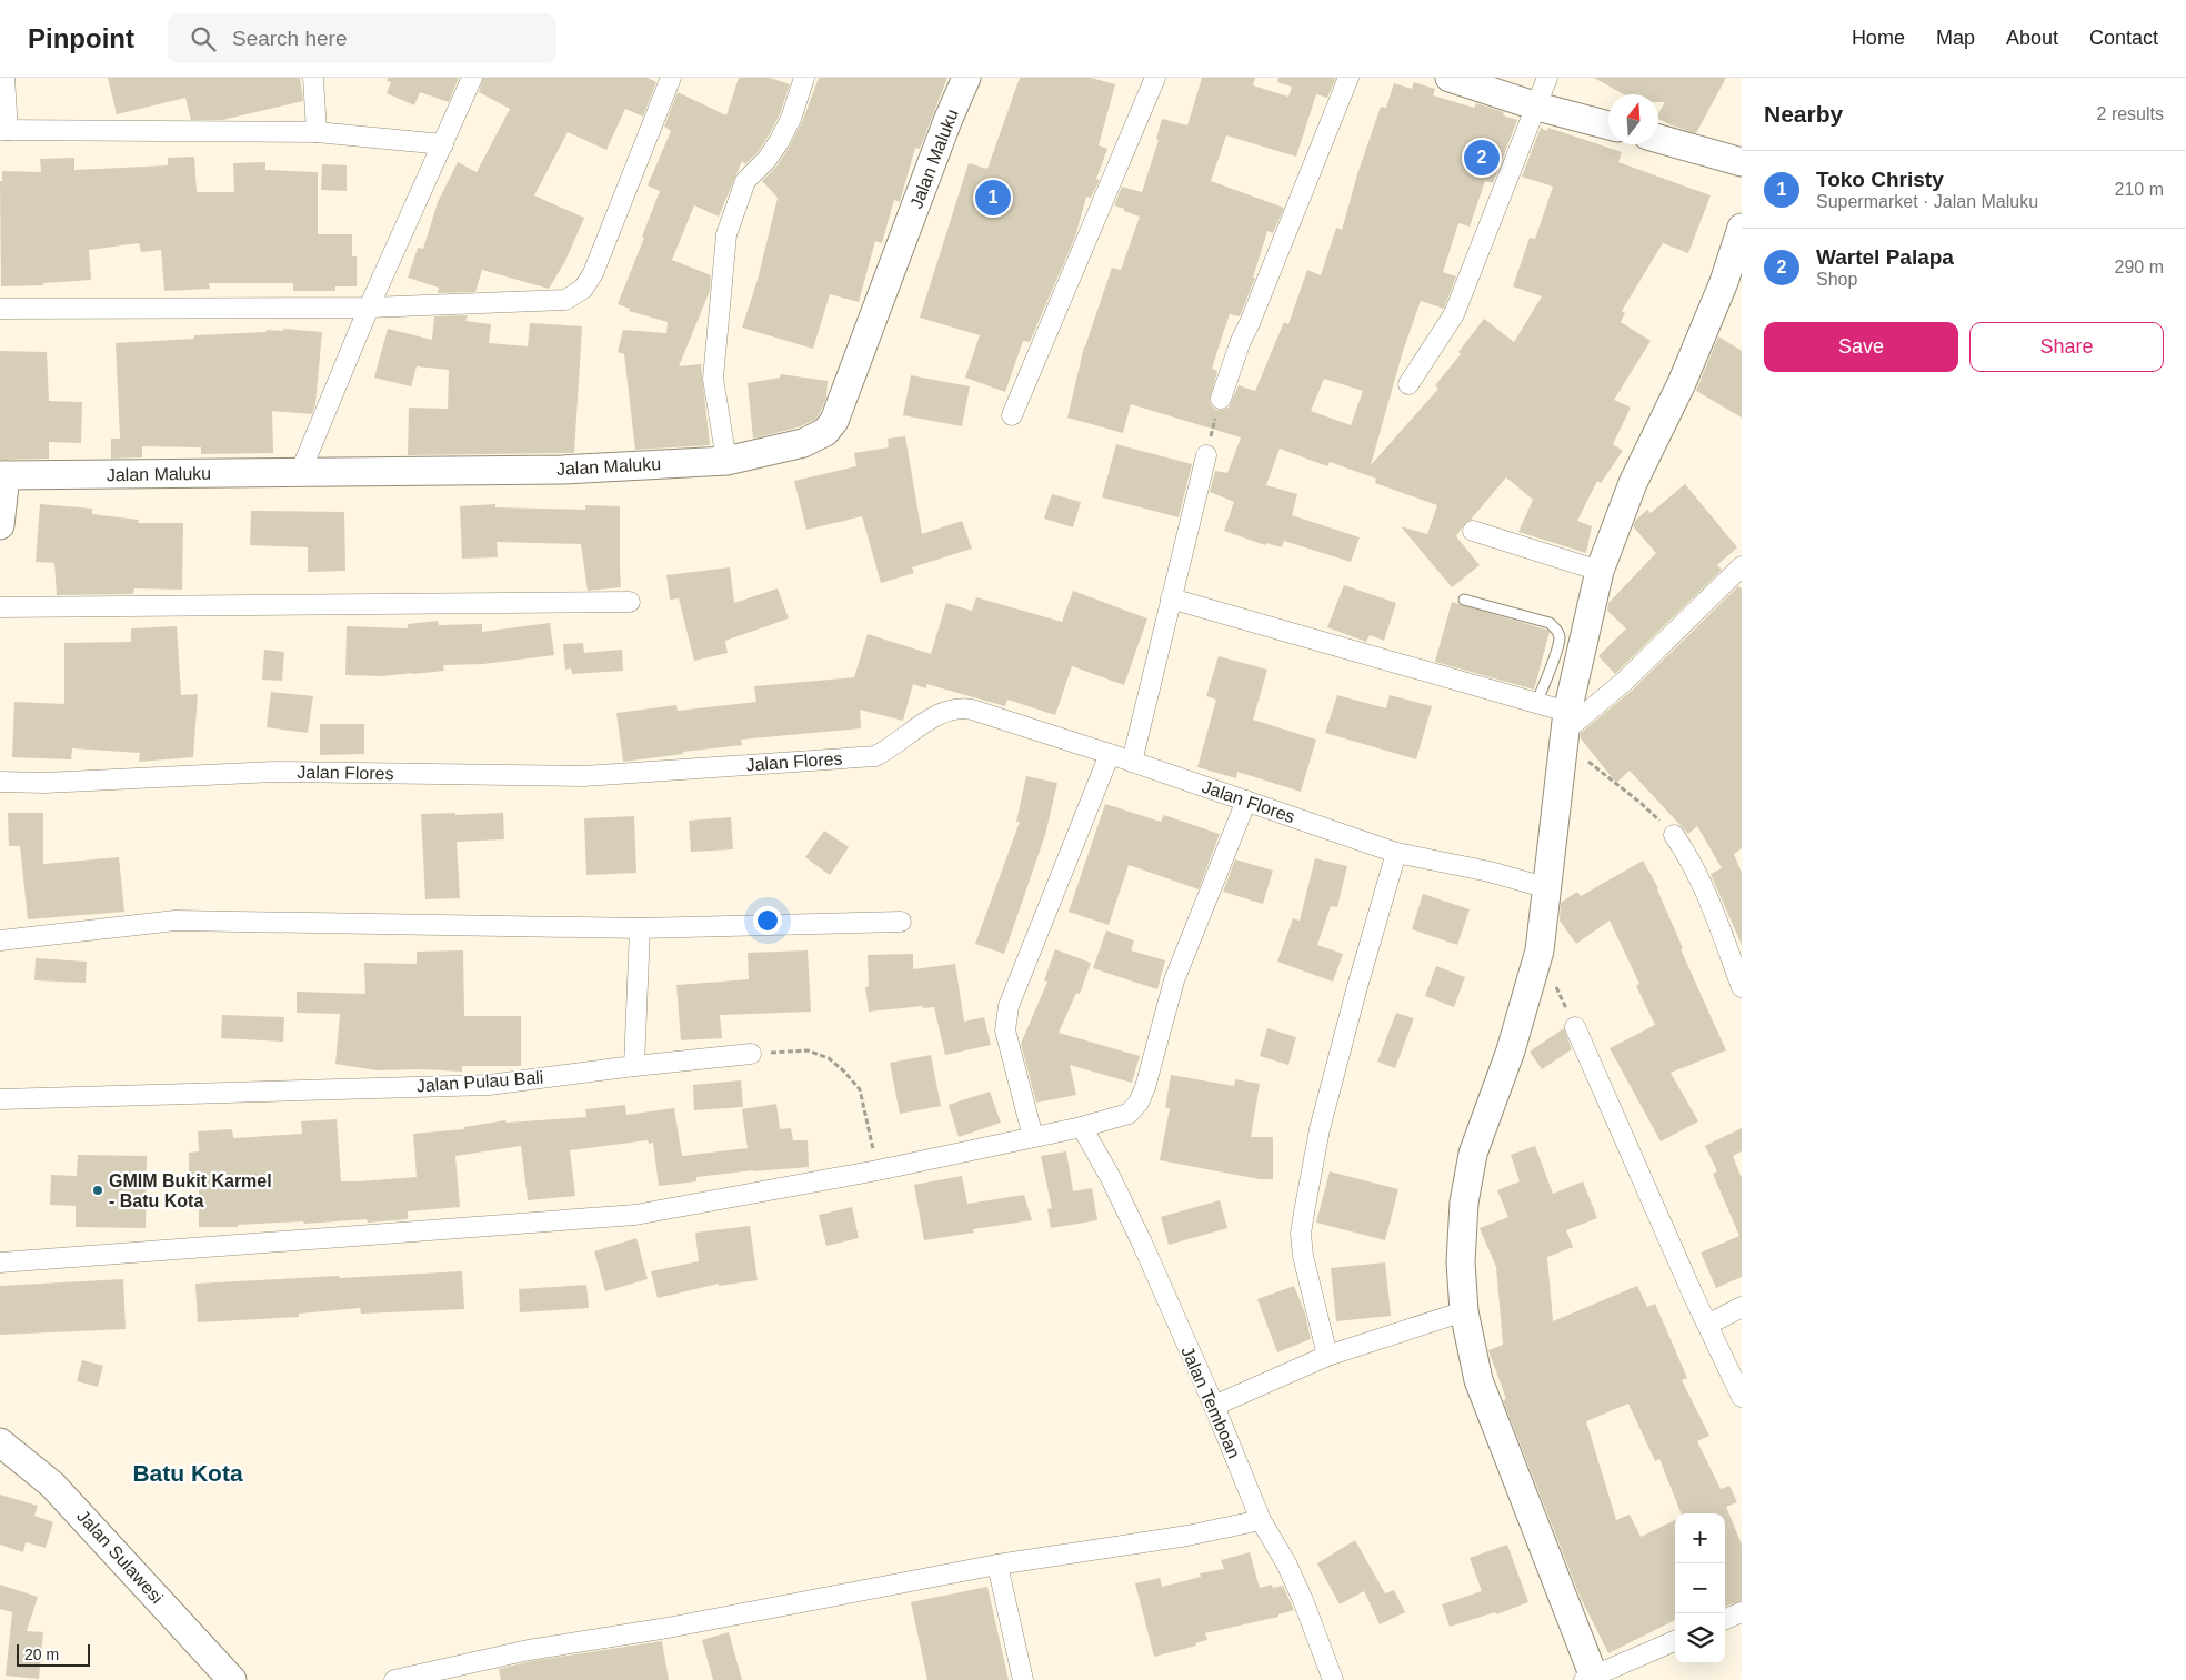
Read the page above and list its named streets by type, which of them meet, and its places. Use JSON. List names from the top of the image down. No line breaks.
{"streets":{"main road":["Jalan Maluku","Jalan Sulawesi"],"street":["Jalan Flores","Jalan Pulau Bali","Jalan Temboan"]},"districts":["Batu Kota"],"places":["GMIM Bukit Karmel - Batu Kota"],"scale_bar":"20 m","north":"top","page":{"header":"Pinpoint","search":"Search here","nav":["Home","Map","About","Contact"],"heading":["Nearby","2 results"],"pins":["2","1"],"list":[{"mark":"1","name":"Toko Christy","note":"Supermarket · Jalan Maluku","value":"210 m"},{"mark":"2","name":"Wartel Palapa","note":"Shop","value":"290 m"}],"buttons":["Save","Share"],"map_buttons":["+","−"],"scale":"20 m"}}
